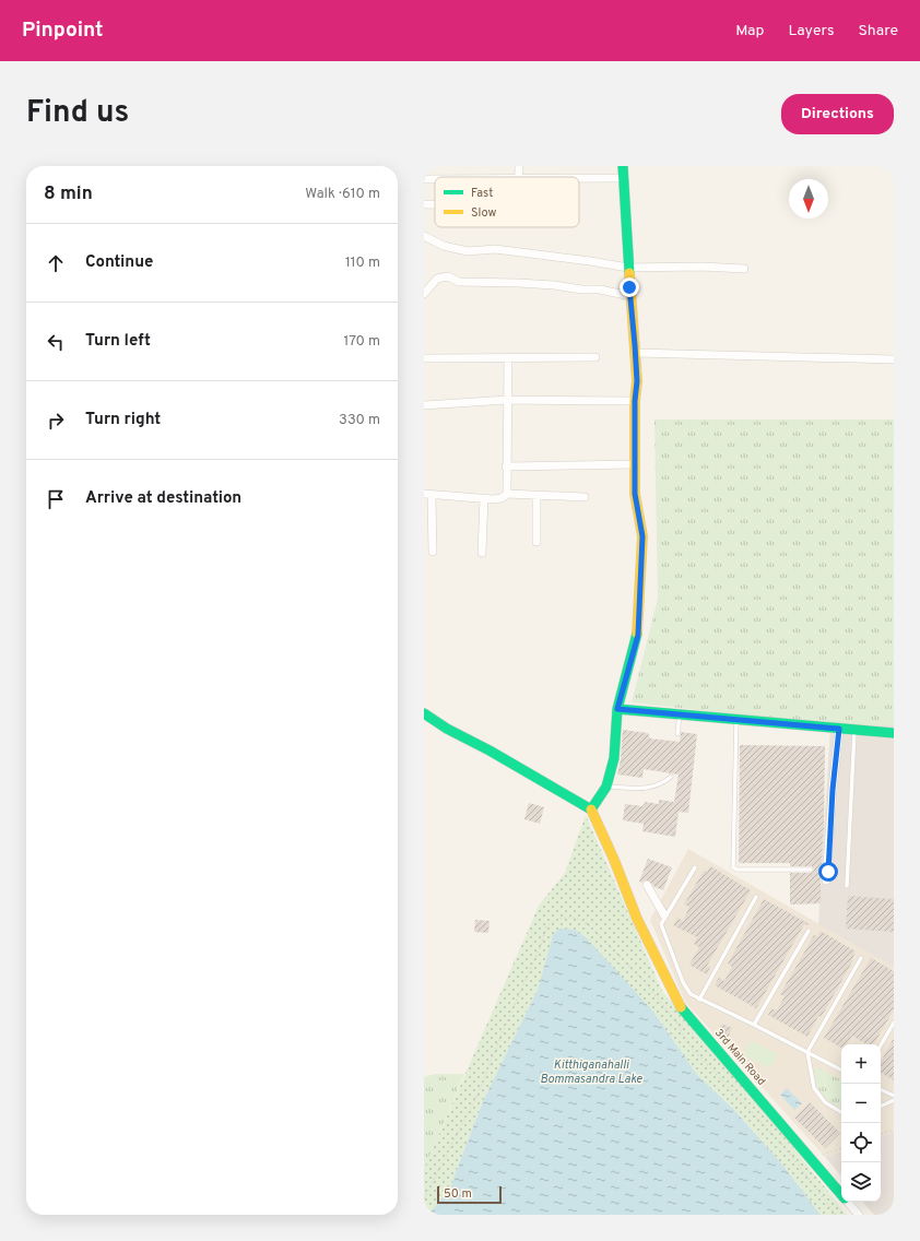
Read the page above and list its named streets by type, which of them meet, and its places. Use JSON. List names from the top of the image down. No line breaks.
{"streets":{"street":["3rd Main Road"]},"water":["Kitthiganahalli Bommasandra Lake"],"legend":["Fast","Slow"],"scale_bar":"50 m","north":"bottom","page":{"header":"Pinpoint","nav":["Map","Layers","Share"],"title":"Find us","buttons":"Directions","heading":["8 min","Walk · 610 m"],"list":[["Continue","110 m"],["Turn left","170 m"],["Turn right","330 m"],"Arrive at destination"],"map_buttons":["+","−"],"scale":"50 m"}}
